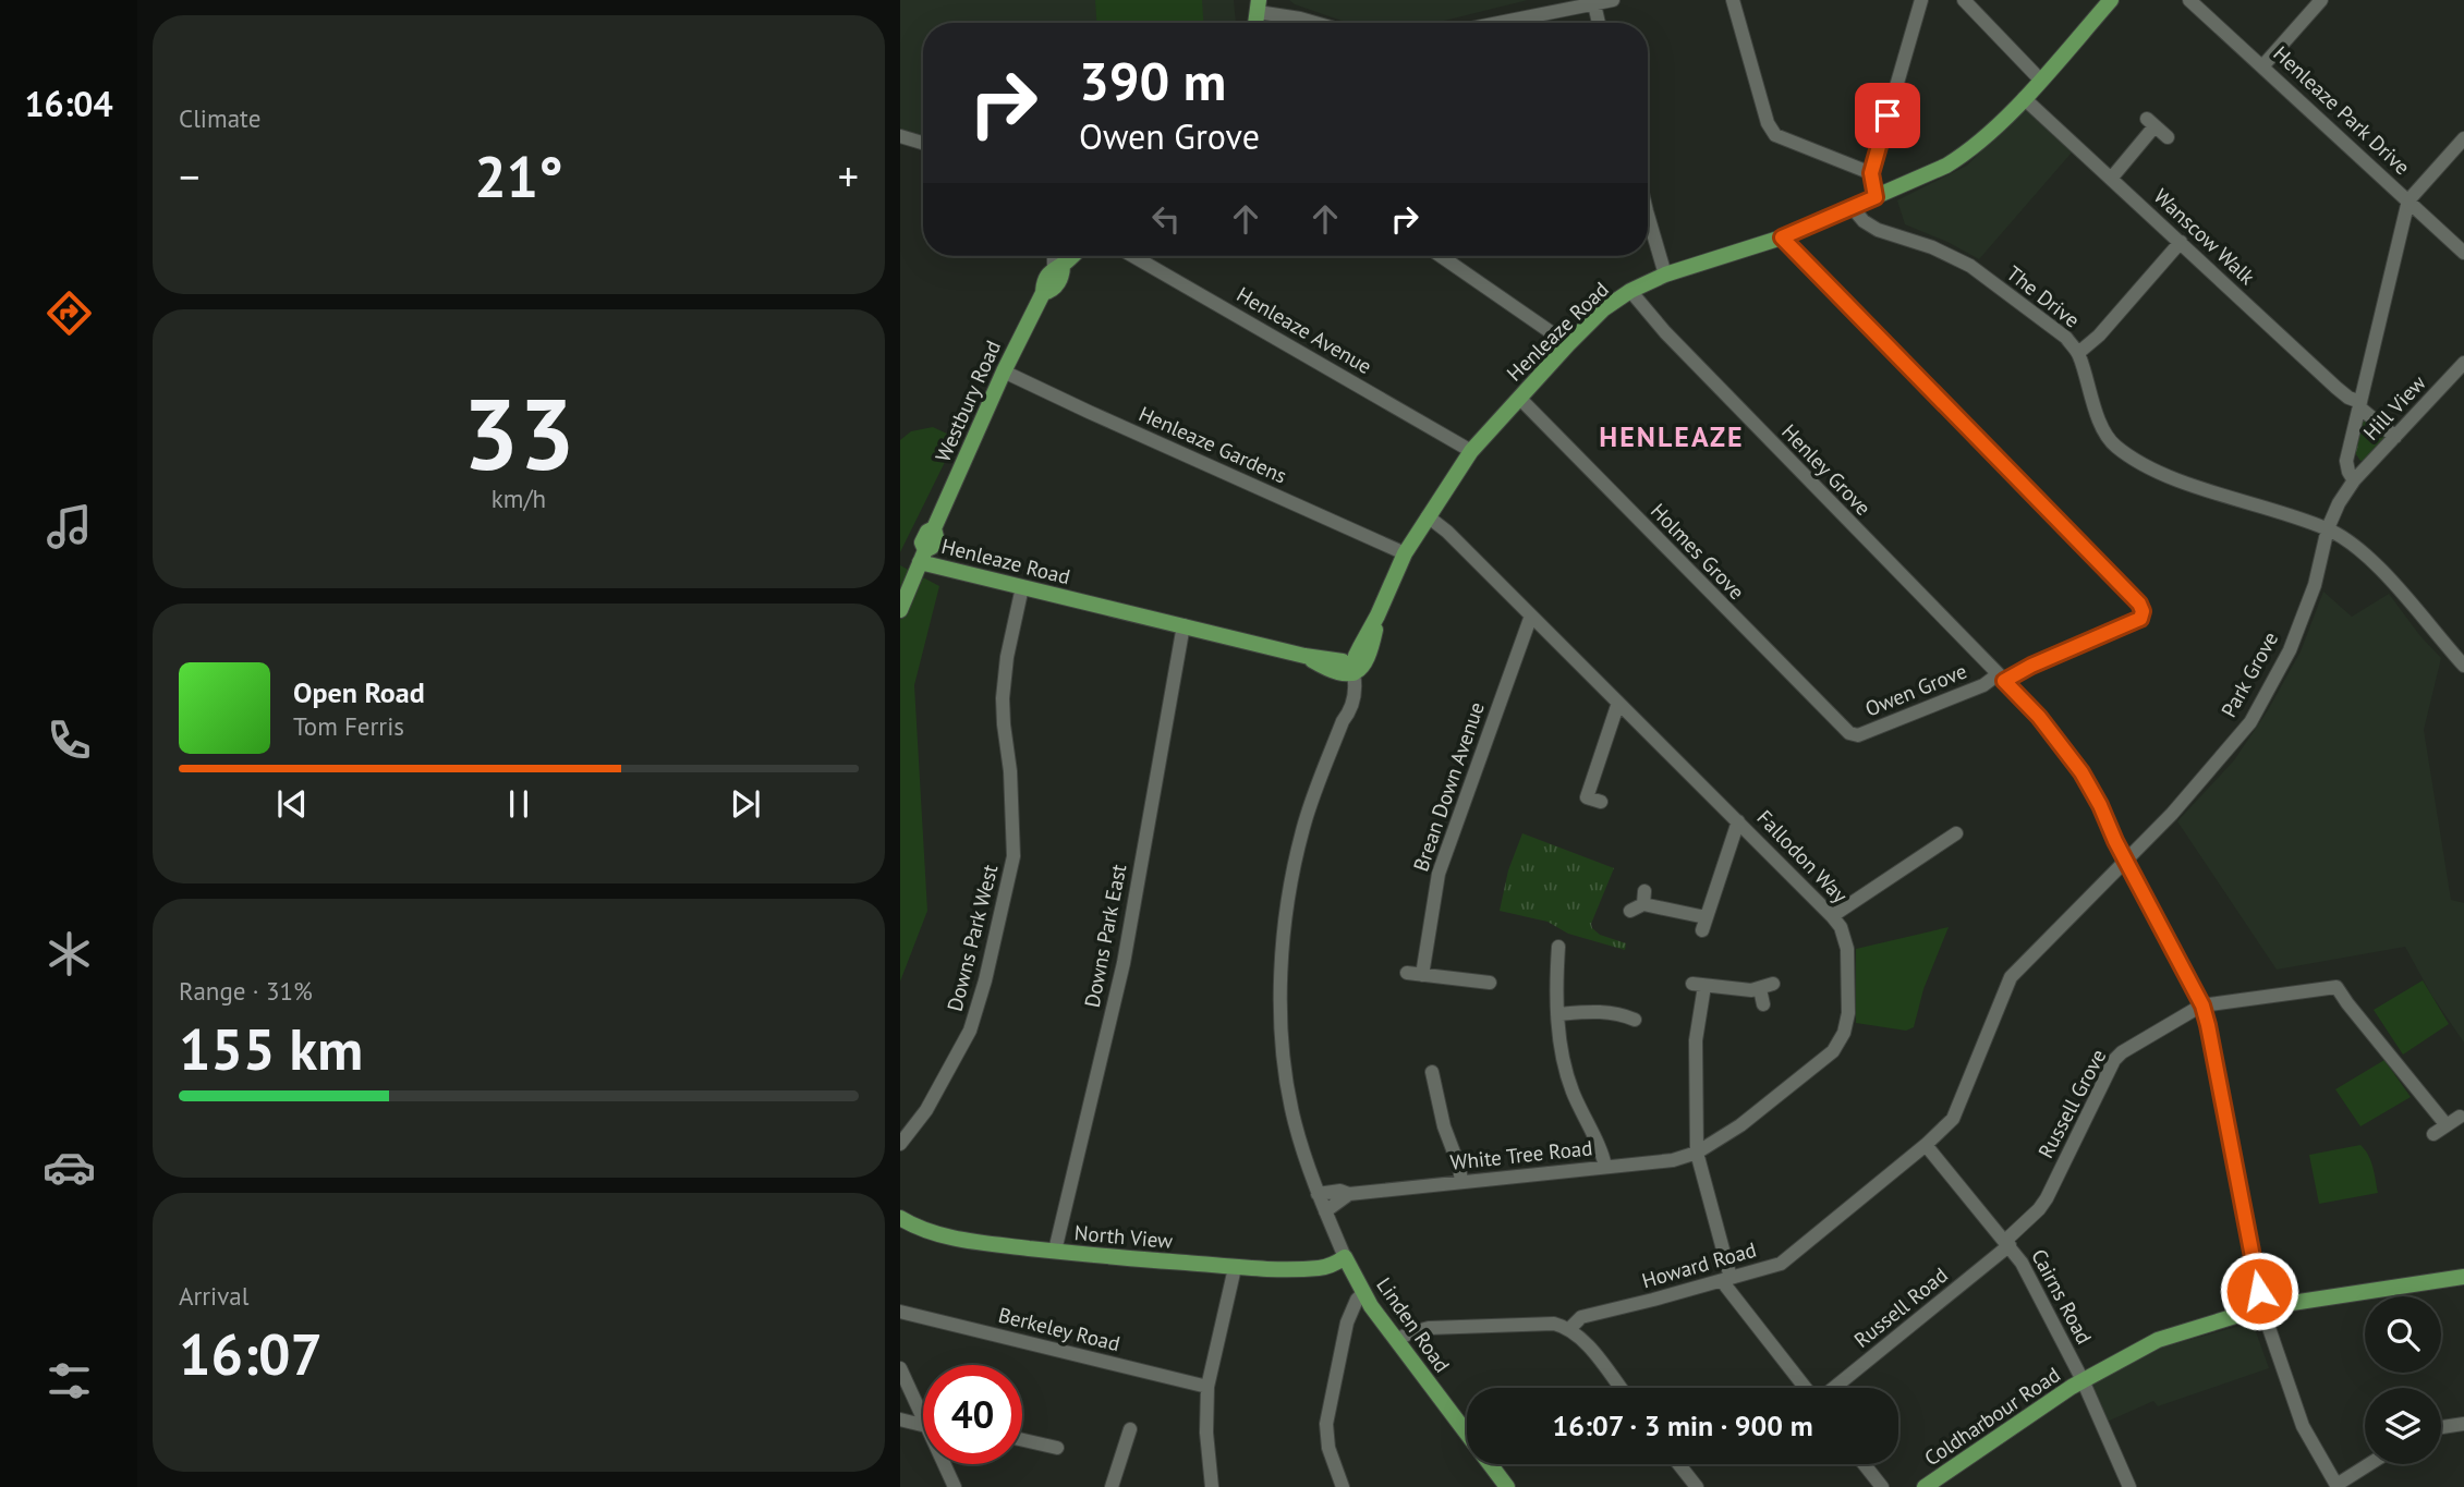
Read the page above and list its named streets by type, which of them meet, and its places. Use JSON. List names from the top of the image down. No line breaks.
{"streets":{"main road":["Henleaze Road","Westbury Road","North View","Linden Road","Coldharbour Road"],"street":["Henleaze Park Drive","Wanscow Walk","The Drive","Henleaze Avenue","Hill View","Henleaze Gardens","Henley Grove","Holmes Grove","Park Grove","Owen Grove","Brean Down Avenue","Fallodon Way","Downs Park East","Downs Park West","Russell Grove","White Tree Road","Howard Road","Cairns Road","Russell Road","Berkeley Road"]},"crossings":[["Wanscow Walk","Henleaze Road"],["The Drive","Henleaze Road"],["The Drive","Park Grove"],["Henleaze Avenue","Henleaze Road"],["Henleaze Road","Westbury Road"],["Henleaze Road","Henleaze Gardens"],["Henleaze Road","Henley Grove"],["Henleaze Road","Holmes Grove"],["Henleaze Road","Owen Grove"],["Henleaze Road","Fallodon Way"],["Henleaze Road","Downs Park East"],["Henleaze Road","Downs Park West"],["Westbury Road","Henleaze Gardens"],["Hill View","Park Grove"],["Henley Grove","Park Grove"],["Henley Grove","Owen Grove"],["Henley Grove","Russell Grove"],["Henley Grove","Coldharbour Road"],["Holmes Grove","Owen Grove"],["Park Grove","Howard Road"],["Brean Down Avenue","Fallodon Way"],["Fallodon Way","White Tree Road"],["Downs Park East","North View"],["Russell Grove","Cairns Road"],["Russell Grove","Russell Road"],["North View","Linden Road"],["Howard Road","Cairns Road"],["Cairns Road","Russell Road"],["Cairns Road","Coldharbour Road"]],"districts":["HENLEAZE"],"page":{"tabs":"16:04","tile":["Climate",["33","km/h"],["Range · 31%","155 km"],["Arrival","16:07"]],"turn":["390 m","Owen Grove"],"heat":["−","21°","+"],"song":["Open Road","Tom Ferris"],"limit":"40","trip":"16:07 · 3 min · 900 m"}}
